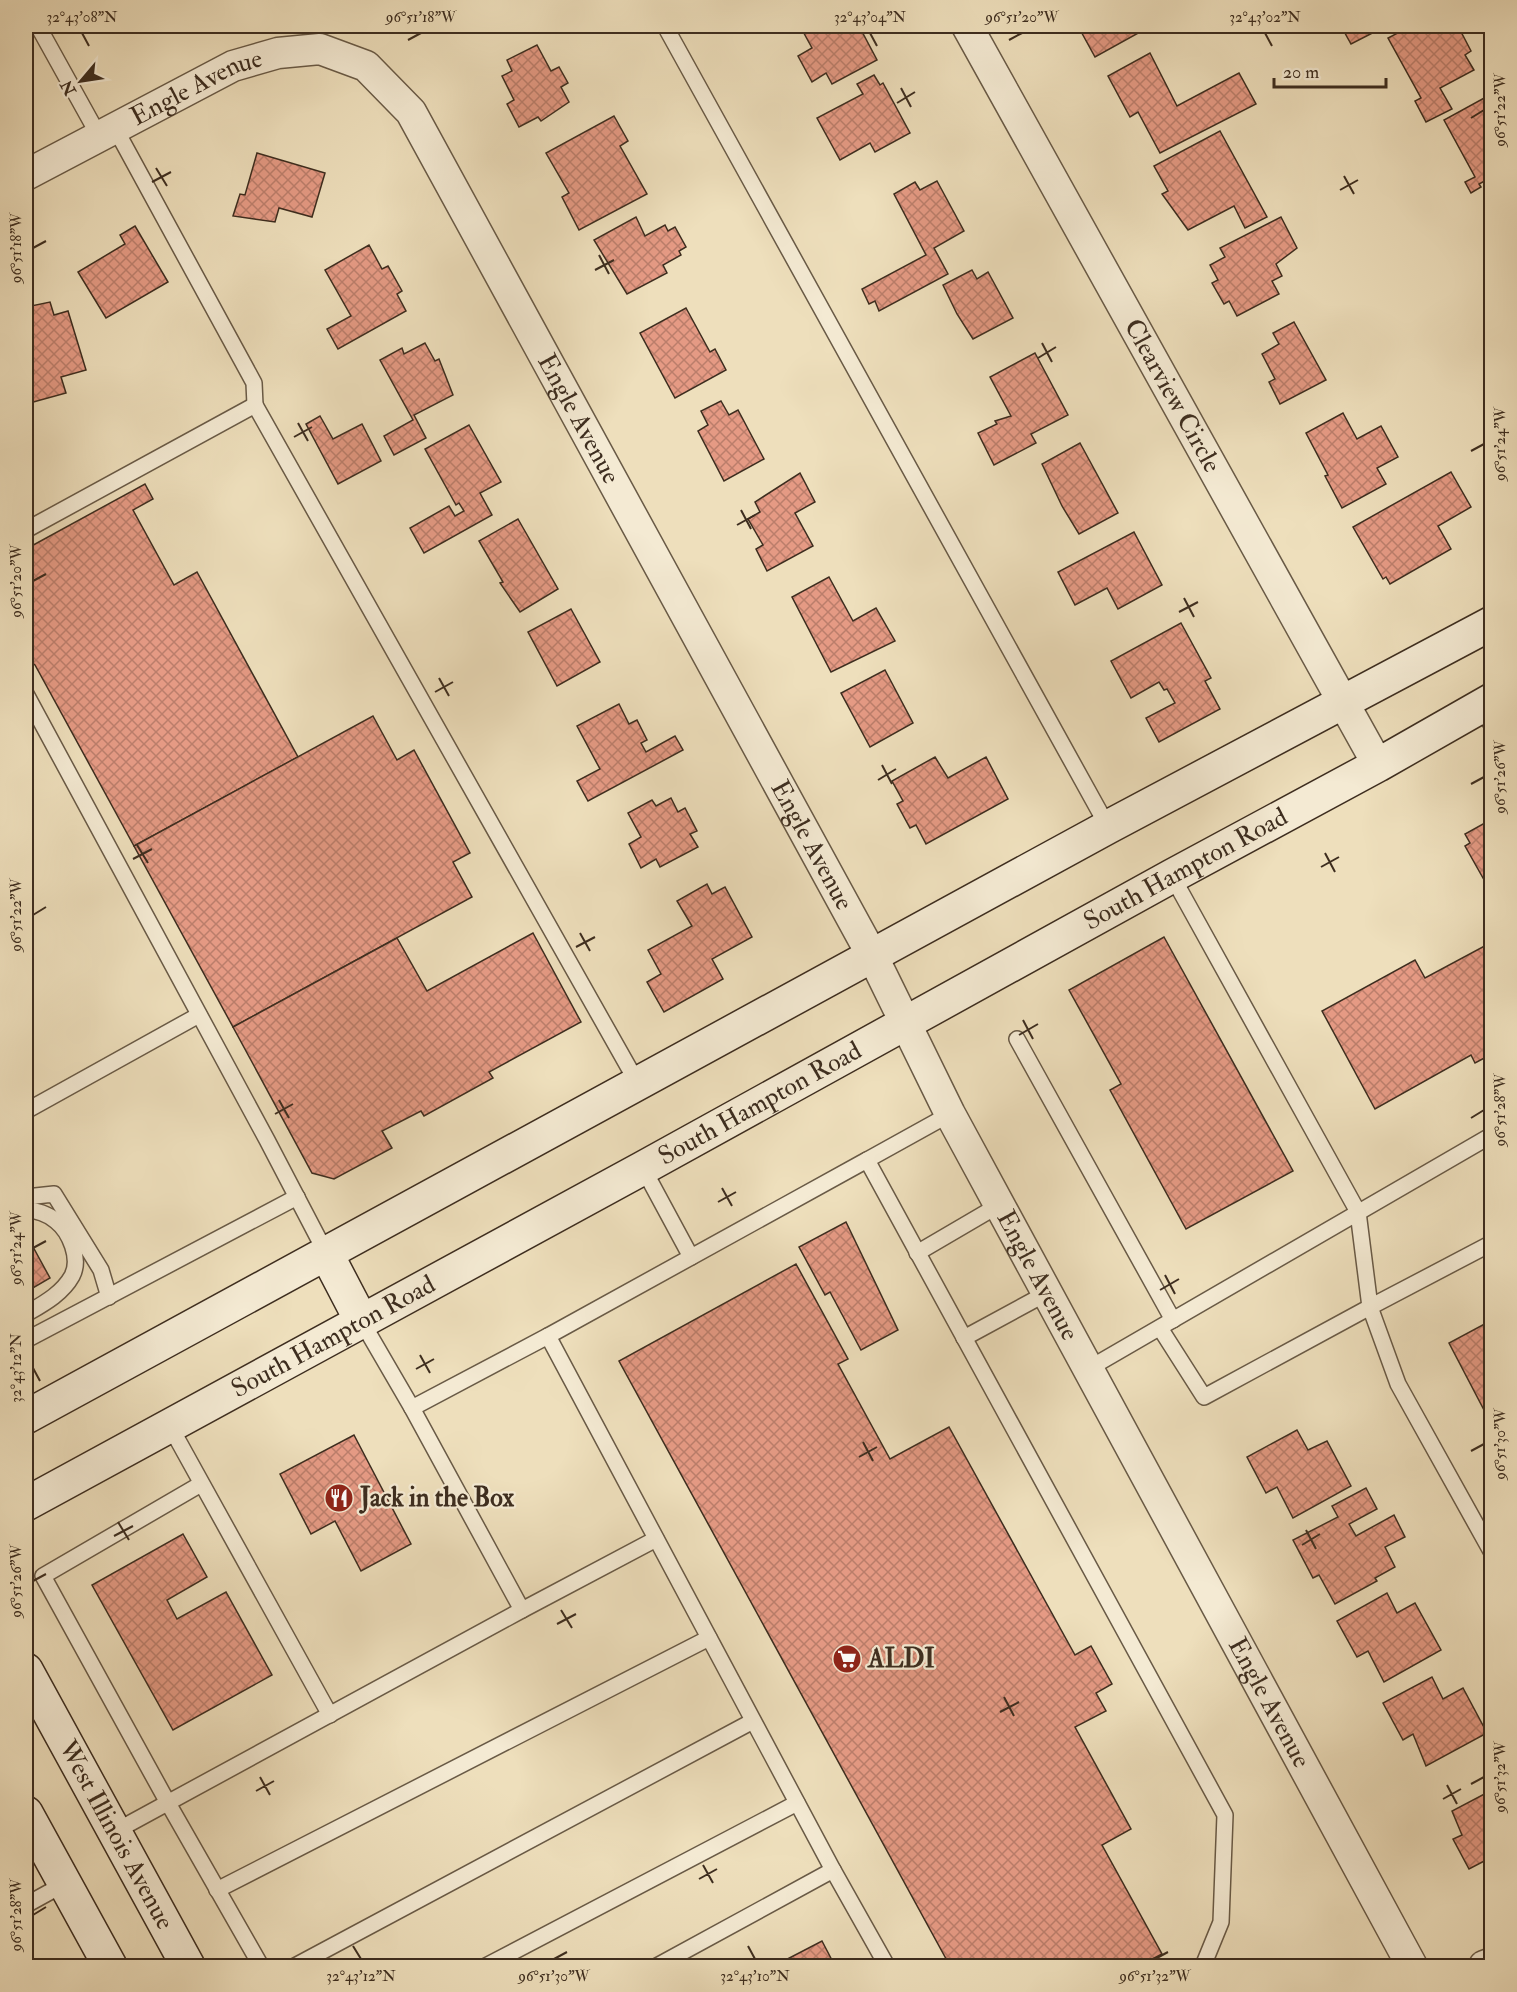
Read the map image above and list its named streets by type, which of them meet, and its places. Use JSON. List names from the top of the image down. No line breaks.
{"streets":{"main road":["South Hampton Road","West Illinois Avenue"],"street":["Engle Avenue","Clearview Circle"]},"crossings":[["Engle Avenue","South Hampton Road"],["Clearview Circle","South Hampton Road"]],"places":{"restaurant":["Jack in the Box"],"supermarket":["ALDI"]},"scale_bar":"20 m","north":"bottom left","coordinates":["32°43'08\"N","96°51'18\"W","32°43'04\"N","96°51'20\"W","32°43'02\"N","96°51'22\"W","96°51'24\"W","96°51'26\"W","96°51'28\"W","32°43'12\"N","96°51'30\"W","96°51'32\"W","32°43'10\"N"]}
